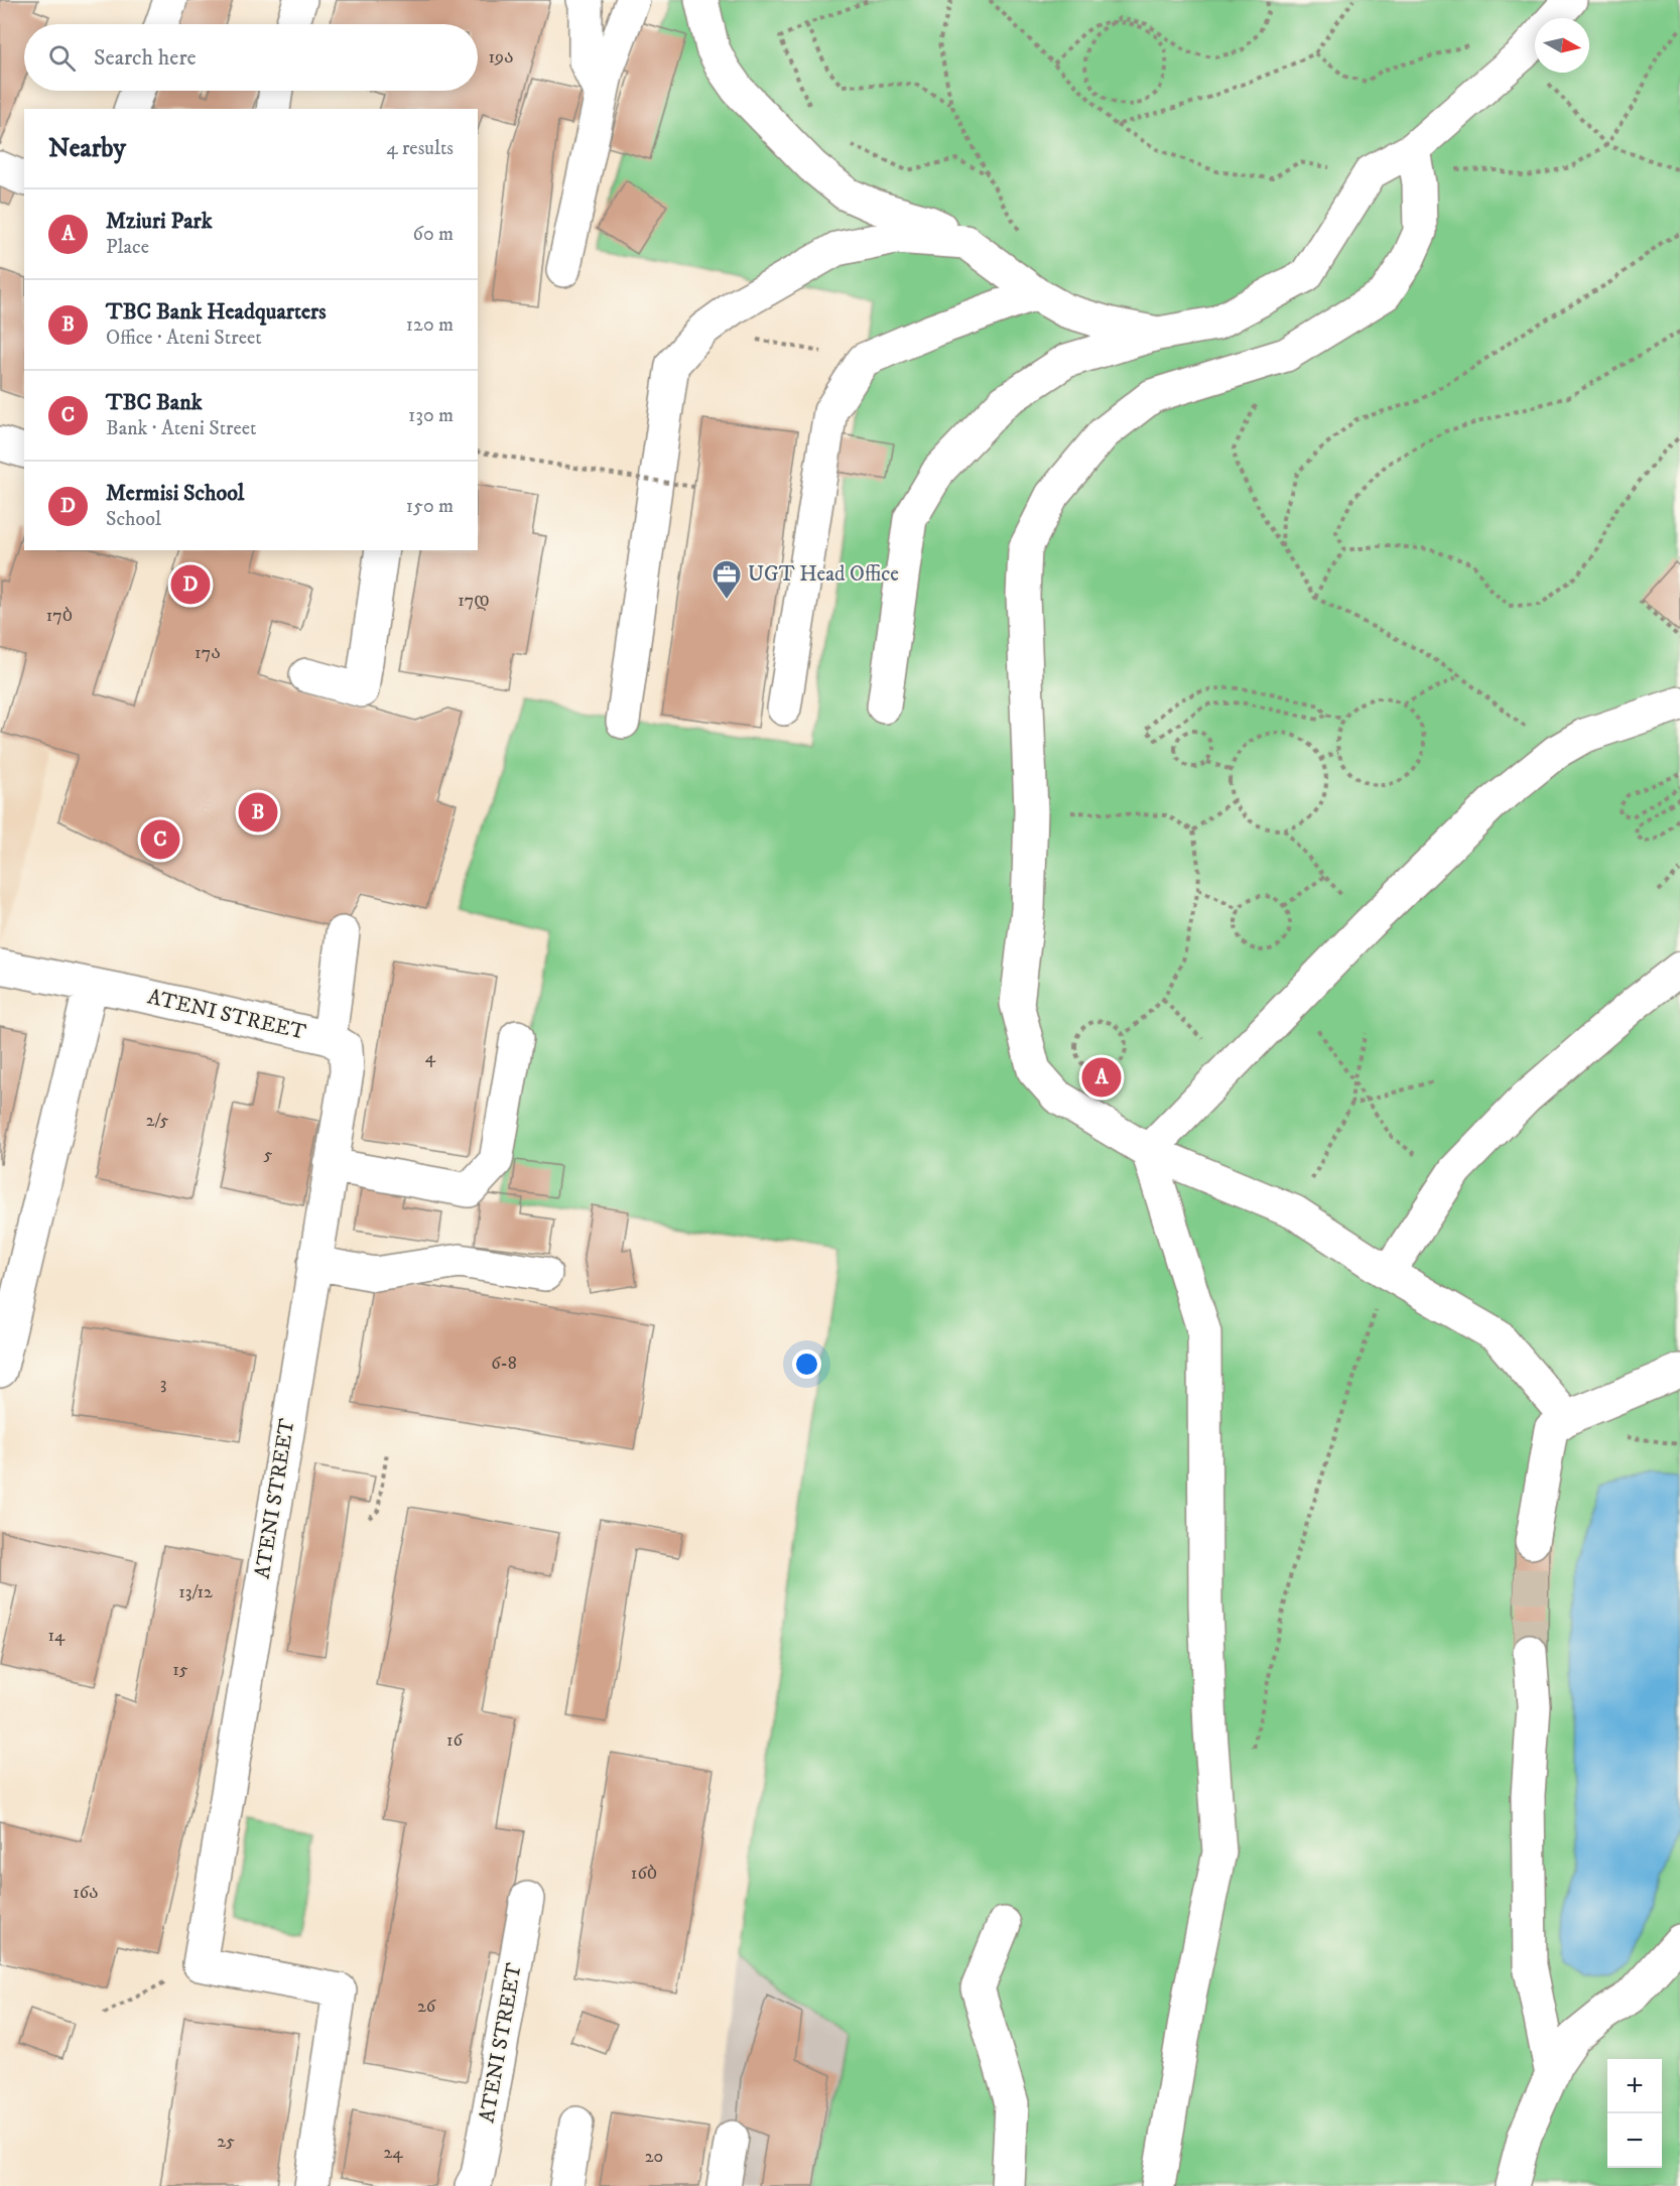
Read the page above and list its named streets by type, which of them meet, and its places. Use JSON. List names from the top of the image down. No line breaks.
{"streets":{"street":["ATENI STREET"]},"places":{"office":["UGT Head Office"]},"house_numbers":["19ა","17დ","17ბ","17ა","4","2/5","5","6-8","3","13/12","14","15","16","16ბ","16ა","26","25","24","20"],"north":"right","page":{"search":"Search here","heading":["Nearby","4 results"],"list":[{"mark":"A","name":"Mziuri Park","note":"Place","value":"60 m"},{"mark":"B","name":"TBC Bank Headquarters","note":"Office · Ateni Street","value":"120 m"},{"mark":"C","name":"TBC Bank","note":"Bank · Ateni Street","value":"130 m"},{"mark":"D","name":"Mermisi School","note":"School","value":"150 m"}],"pins":["D","B","C","A"],"map_buttons":["+","−"]}}
